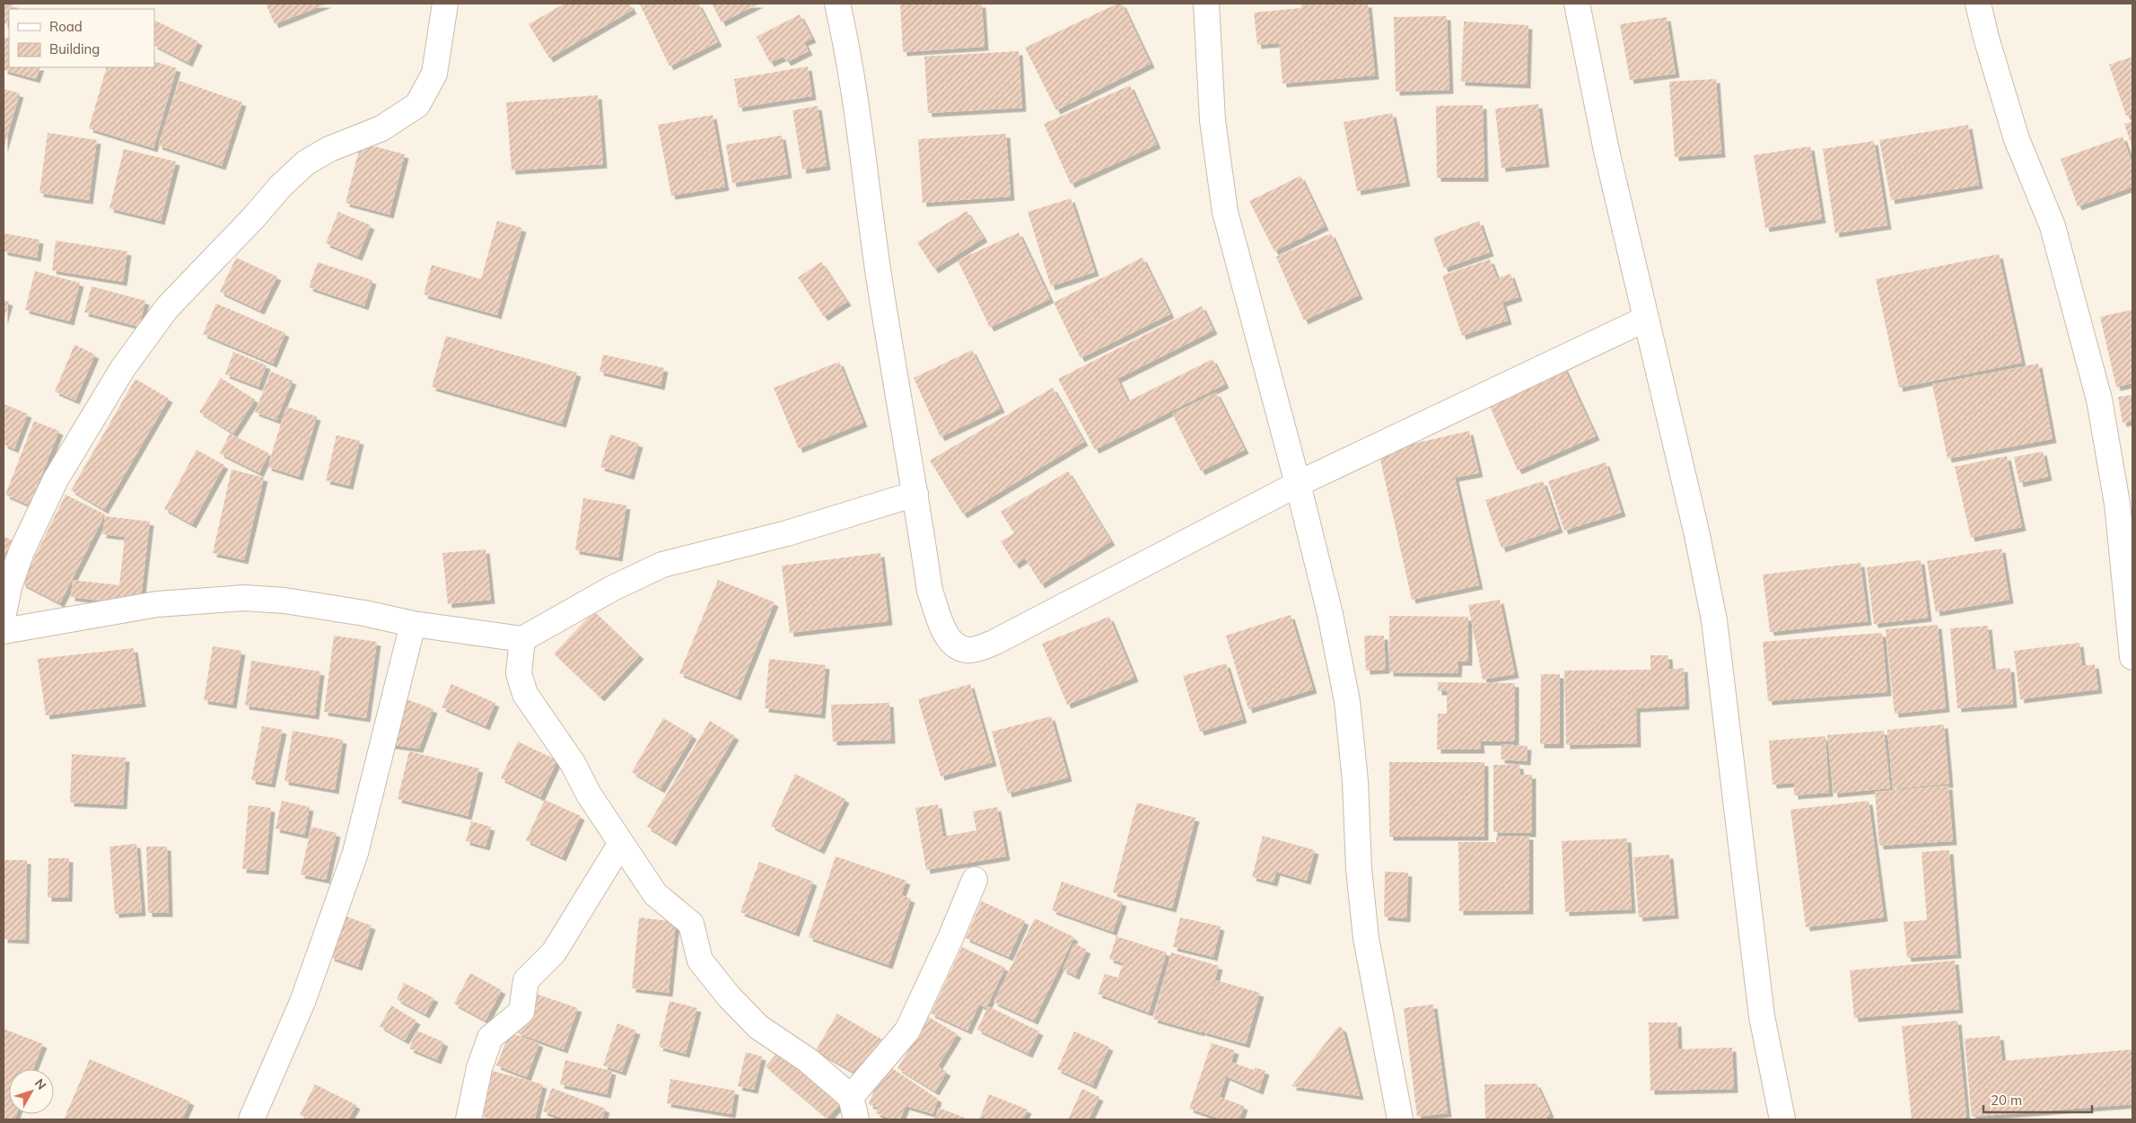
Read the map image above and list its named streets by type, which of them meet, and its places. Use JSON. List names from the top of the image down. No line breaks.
{"legend":["Road","Building"],"scale_bar":"20 m","north":"top right"}
